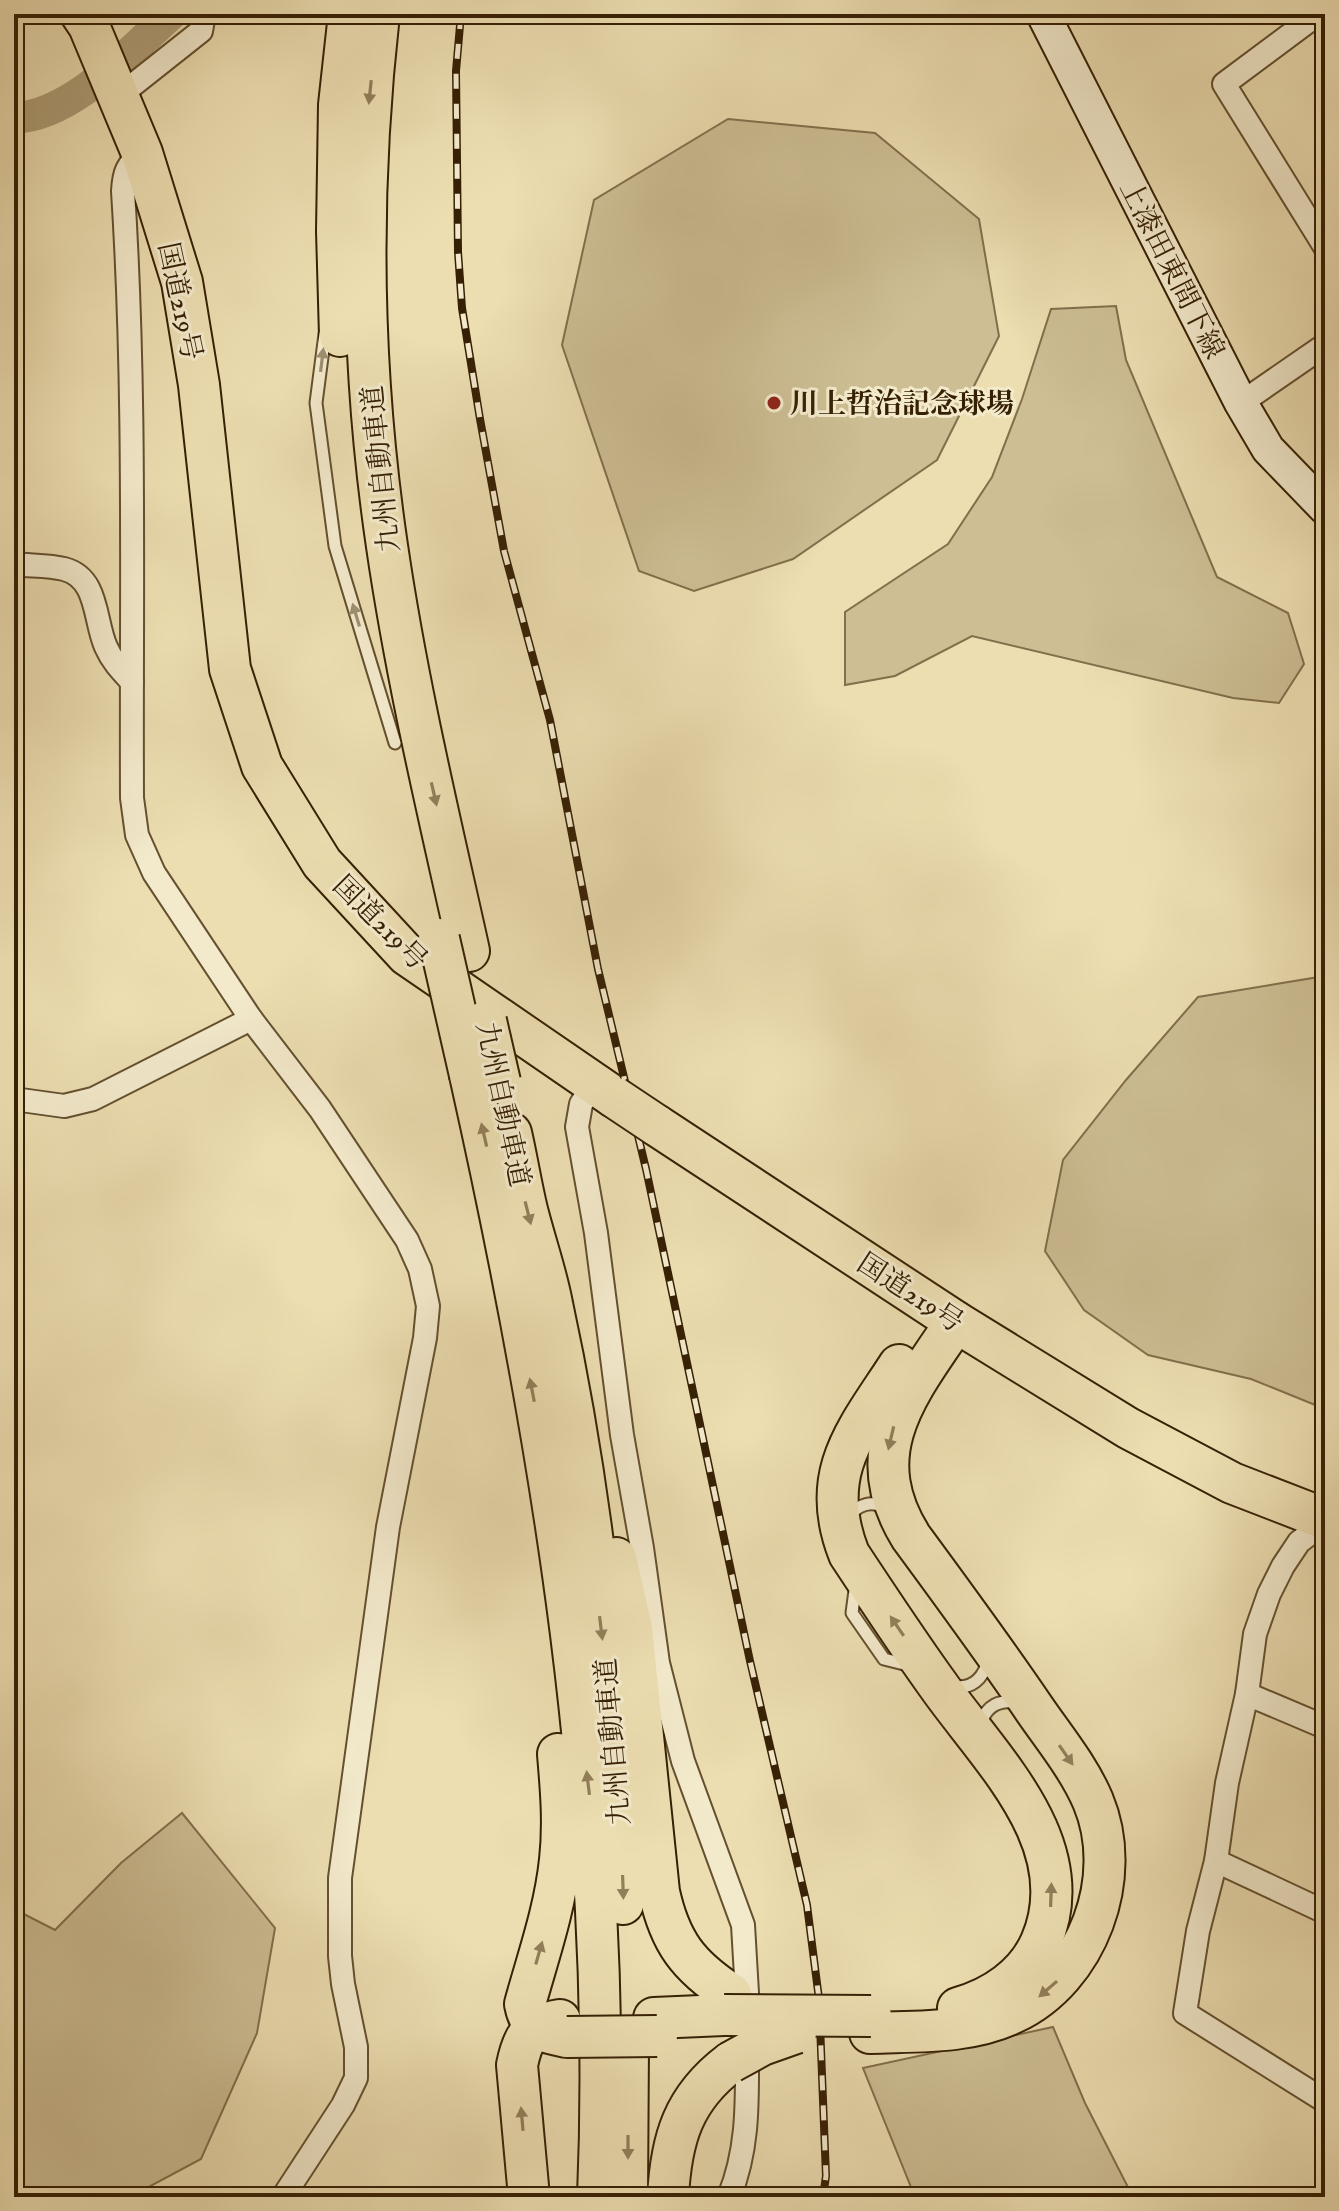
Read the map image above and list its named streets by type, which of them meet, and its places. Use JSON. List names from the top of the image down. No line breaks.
{"streets":{"highway":["国道219号","九州自動車道"],"main road":["上漆田東間下線"]},"places":["川上哲治記念球場"]}
